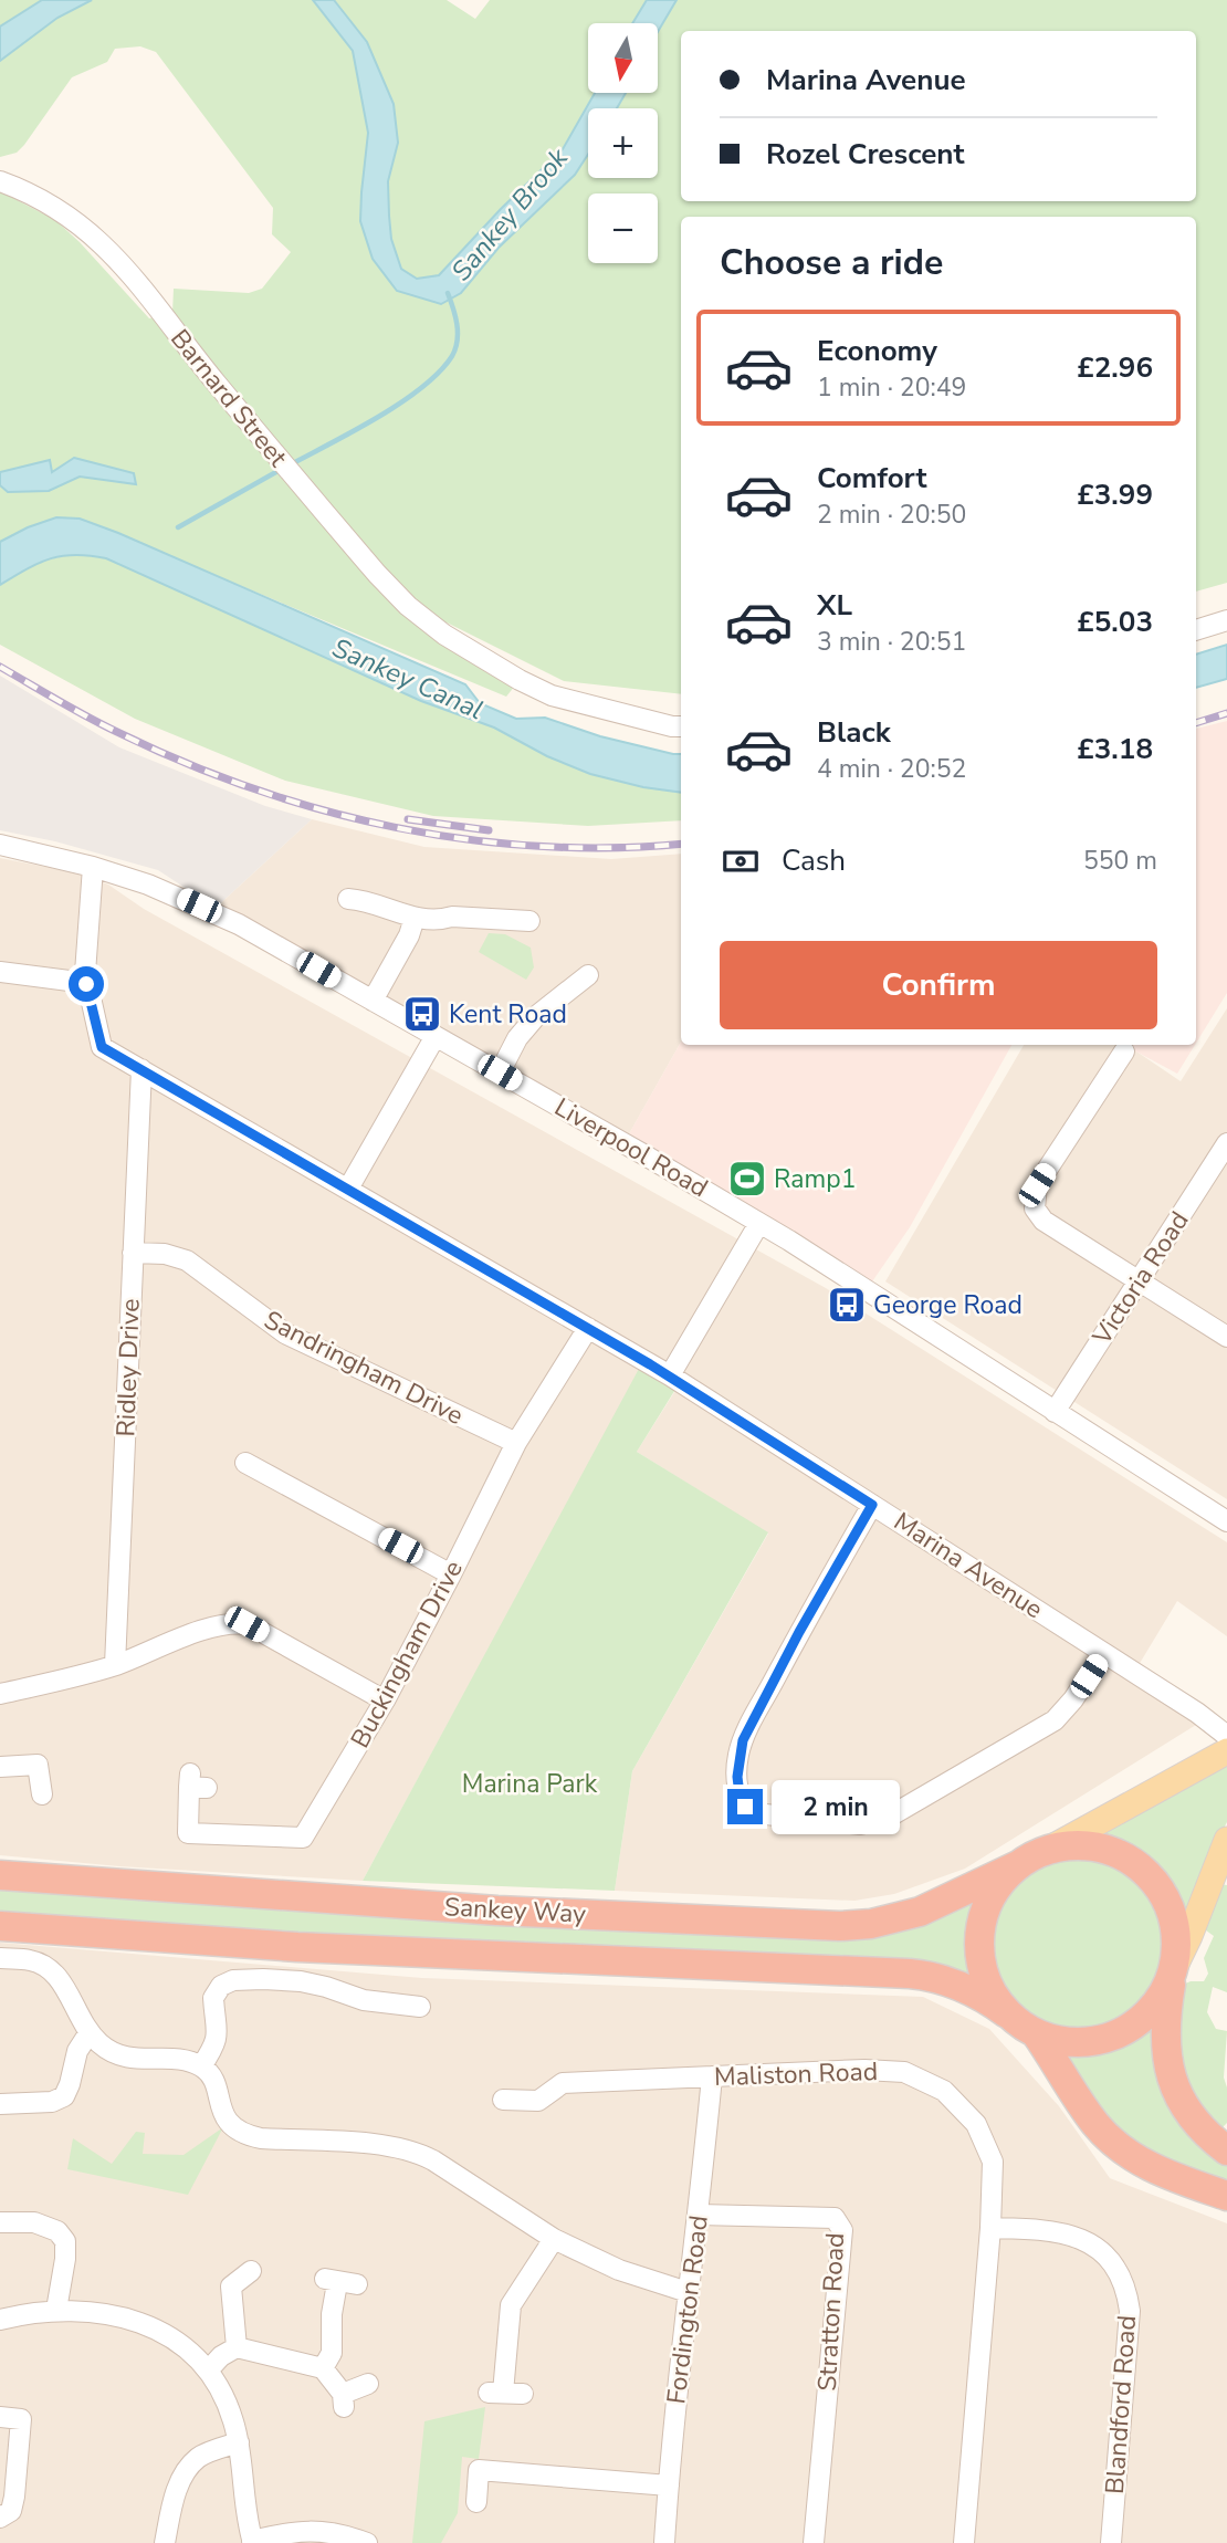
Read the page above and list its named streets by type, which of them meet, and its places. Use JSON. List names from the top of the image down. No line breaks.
{"streets":{"highway":["Sankey Way"],"street":["Barnard Street","Liverpool Road","Victoria Road","Ridley Drive","Sandringham Drive","Marina Avenue","Buckingham Drive","Maliston Road","Fordington Road","Stratton Road","Blandford Road"]},"crossings":[["Liverpool Road","Victoria Road"],["Liverpool Road","Marina Avenue"],["Ridley Drive","Sandringham Drive"],["Ridley Drive","Marina Avenue"],["Sandringham Drive","Buckingham Drive"],["Marina Avenue","Buckingham Drive"],["Maliston Road","Fordington Road"],["Maliston Road","Blandford Road"],["Fordington Road","Stratton Road"]],"water":["Sankey Brook","Sankey Canal"],"parks":["Marina Park"],"places":{"bus stop":["Kent Road","George Road"],"sports":["Ramp1"]},"north":"bottom","page":{"map_buttons":["+","−"],"banner":["Marina Avenue","Rozel Crescent"],"heading":"Choose a ride","list":[{"name":"Economy","note":"1 min · 20:49","value":"£2.96"},{"name":"Comfort","note":"2 min · 20:50","value":"£3.99"},{"name":"XL","note":"3 min · 20:51","value":"£5.03"},{"name":"Black","note":"4 min · 20:52","value":"£3.18"}],"pay":["Cash","550 m"],"buttons":"Confirm","bubble":"2 min"}}
